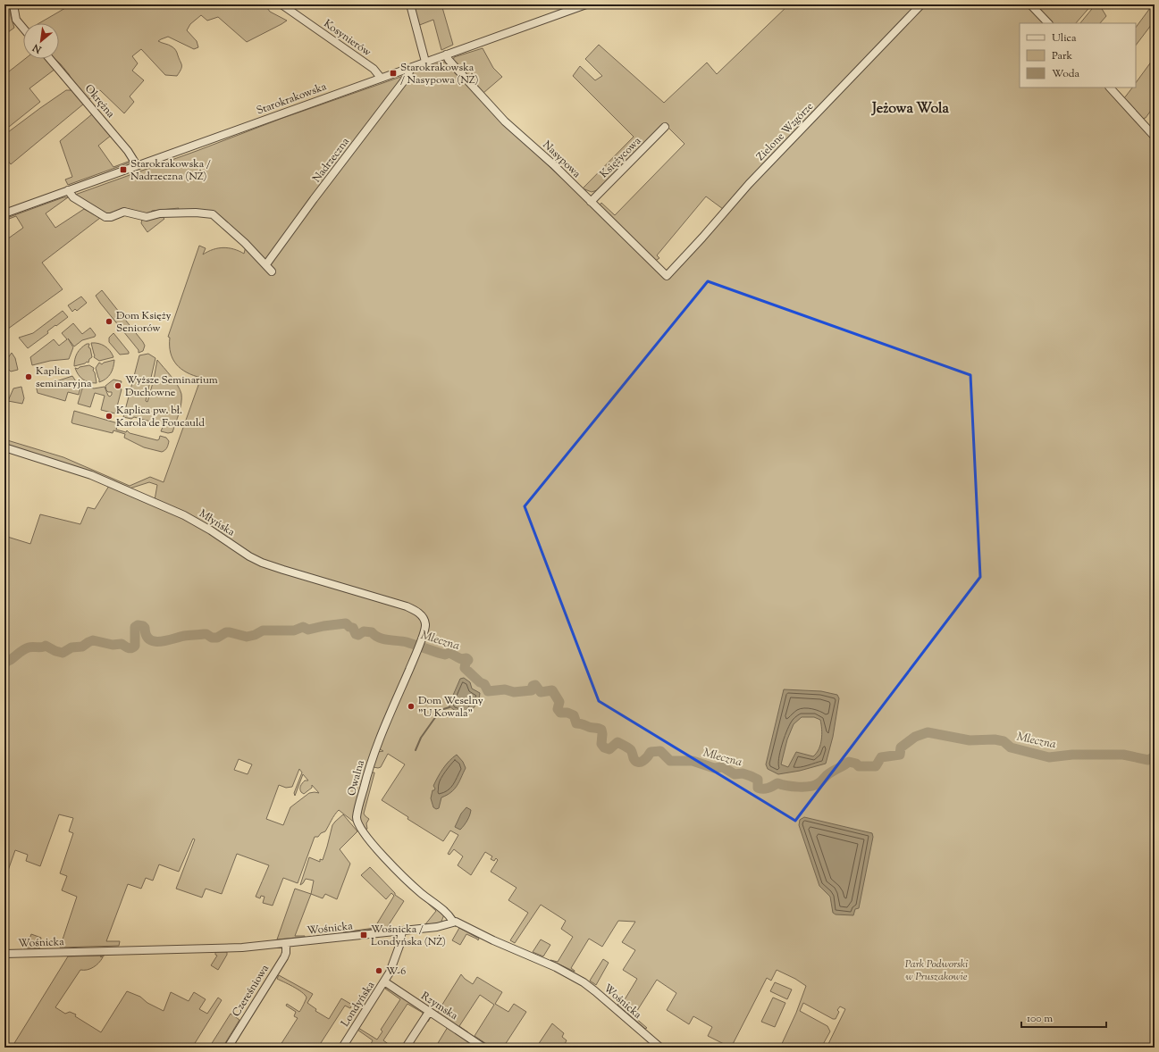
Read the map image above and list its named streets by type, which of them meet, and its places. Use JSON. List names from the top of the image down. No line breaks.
{"streets":{"street":["Kosynierów","Starokrakowska","Okrężna","Zielone Wzgórze","Księżycowa","Nasypowa","Nadrzeczna","Młyńska","Owalna","Wośnicka","Czereśniowa","Londyńska","Rzymska"]},"crossings":[["Kosynierów","Starokrakowska"],["Starokrakowska","Okrężna"],["Starokrakowska","Nasypowa"],["Starokrakowska","Nadrzeczna"],["Zielone Wzgórze","Nasypowa"],["Księżycowa","Nasypowa"],["Młyńska","Owalna"],["Owalna","Wośnicka"],["Wośnicka","Czereśniowa"],["Wośnicka","Londyńska"],["Londyńska","Rzymska"]],"districts":["Jeżowa Wola"],"water":["Mleczna"],"parks":["Park Podworski w Pruszakowie"],"places":{"transit":["Starokrakowska / Nasypowa (NŻ)","Starokrakowska / Nadrzeczna (NŻ)","Wośnicka / Londyńska (NŻ)"],"other":["Dom Księży Seniorów","Kaplica seminaryjna","Wyższe Seminarium Duchowne","Kaplica pw. bł. Karola de Foucauld","Dom Weselny \"U Kowala\"","W-6"]},"legend":["Ulica","Park","Woda"],"scale_bar":"100 m","north":"bottom left"}
